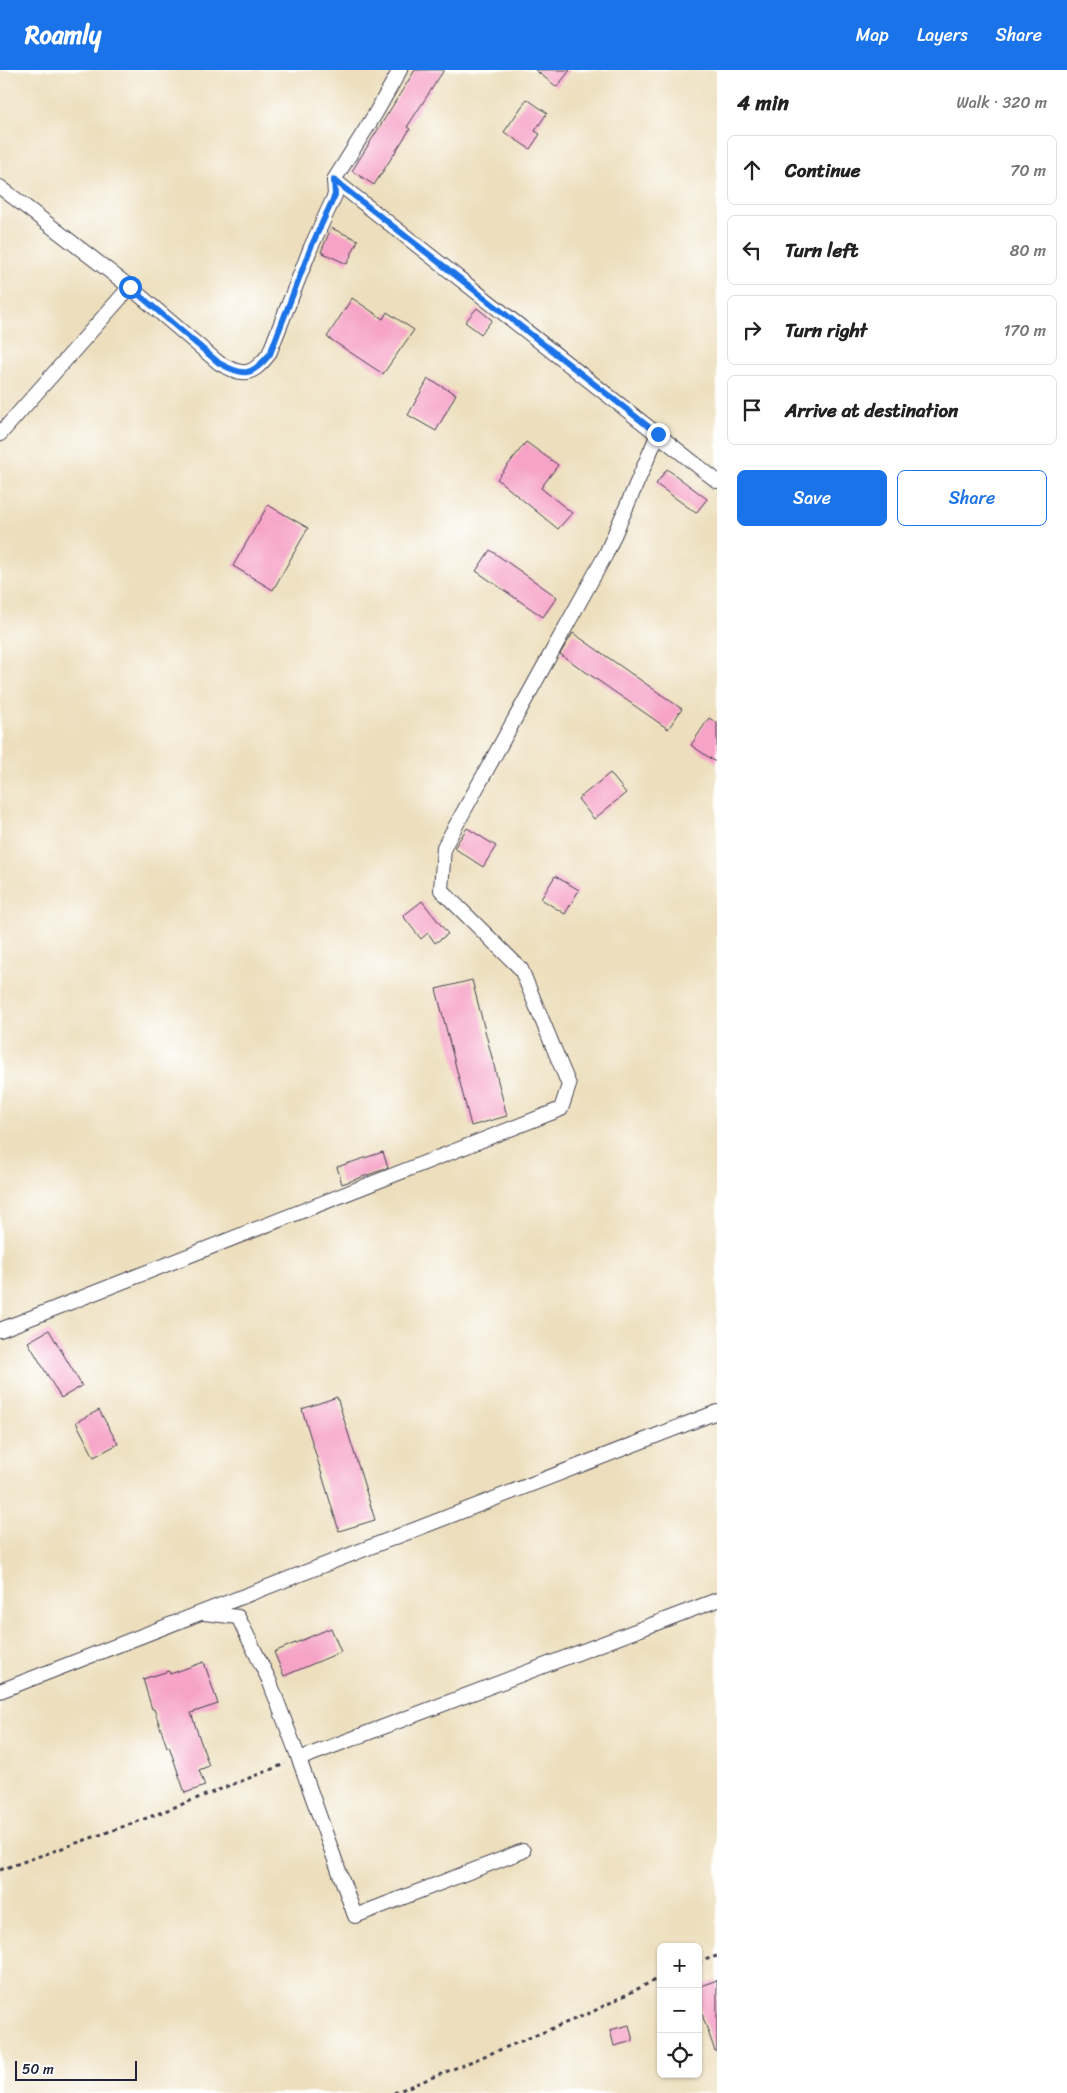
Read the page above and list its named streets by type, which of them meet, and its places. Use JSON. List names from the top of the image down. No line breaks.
{"scale_bar":"50 m","page":{"header":"Roamly","nav":["Map","Layers","Share"],"heading":["4 min","Walk · 320 m"],"list":[["Continue","70 m"],["Turn left","80 m"],["Turn right","170 m"],"Arrive at destination"],"buttons":["Save","Share"],"map_buttons":["+","−"],"scale":"50 m"}}
